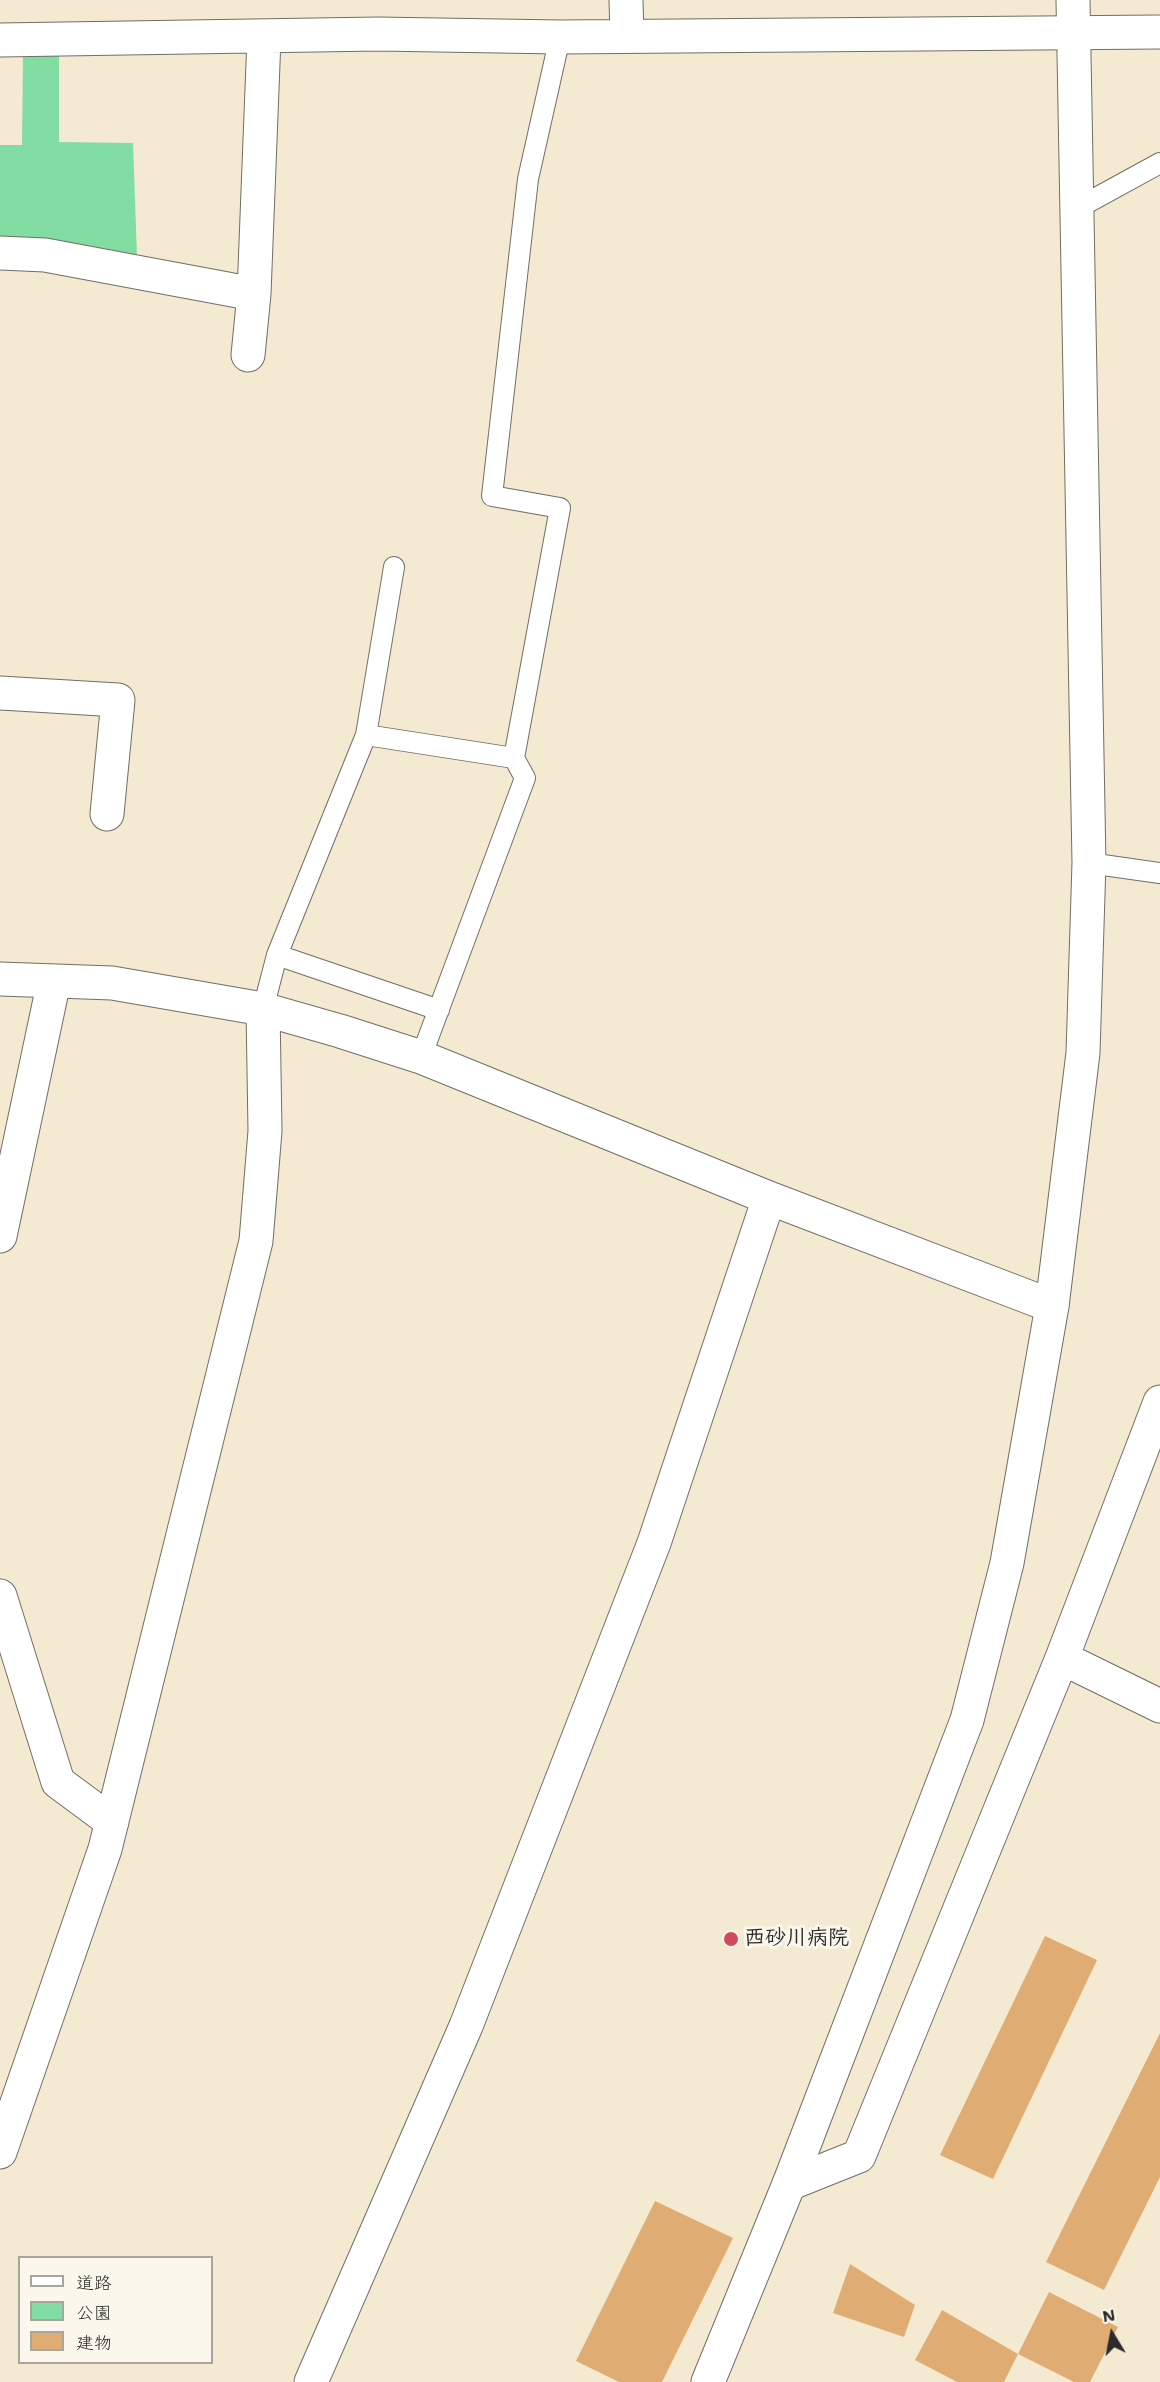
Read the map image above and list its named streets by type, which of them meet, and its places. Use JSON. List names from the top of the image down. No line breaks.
{"places":["西砂川病院"],"legend":["道路","公園","建物"],"north":"top"}
